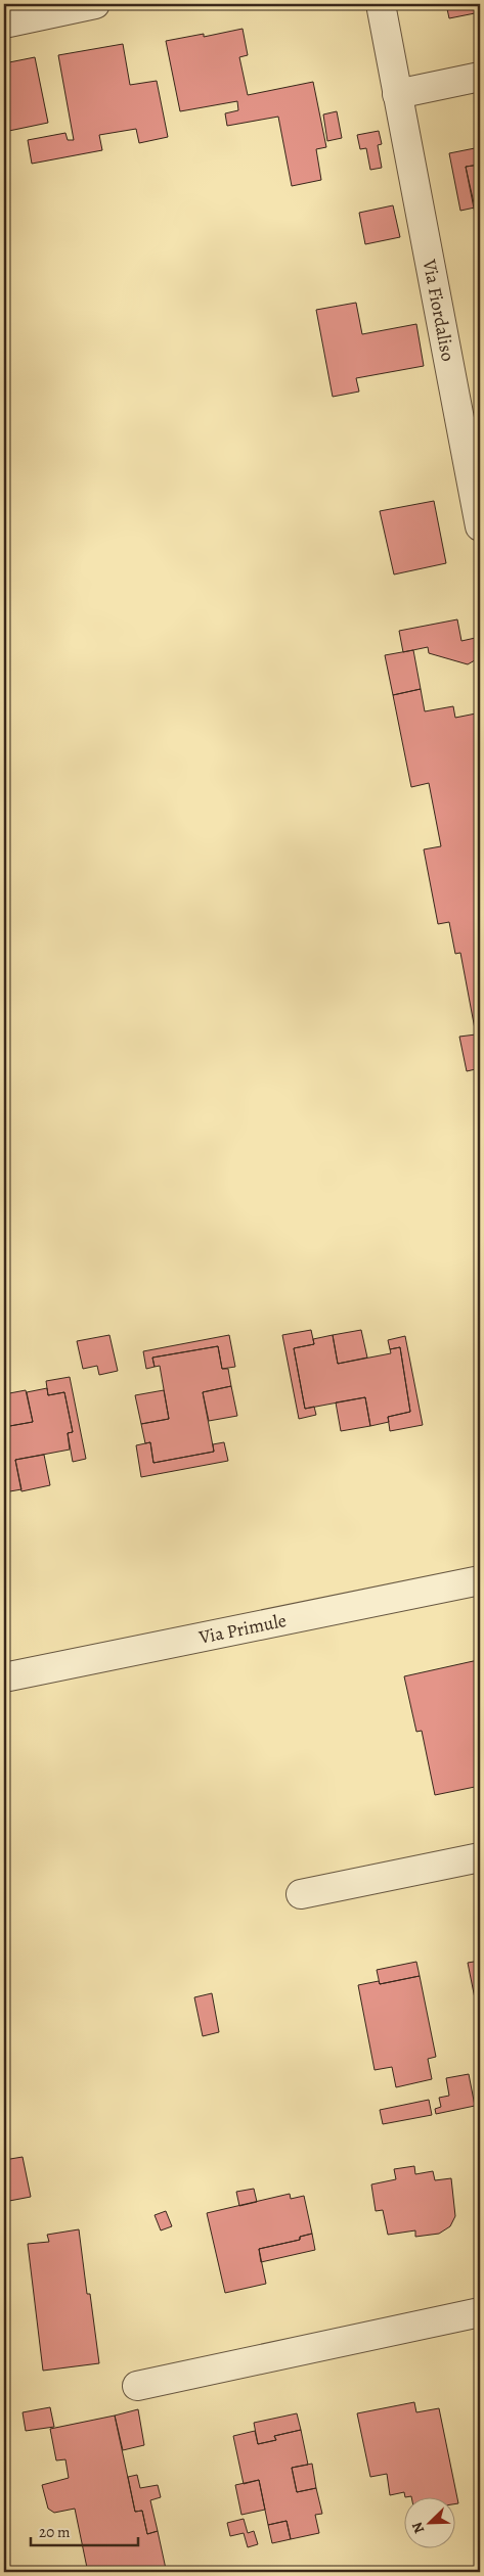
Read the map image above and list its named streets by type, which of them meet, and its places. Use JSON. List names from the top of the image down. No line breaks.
{"streets":{"street":["Via Fiordaliso","Via Primule"]},"scale_bar":"20 m","north":"bottom left"}
